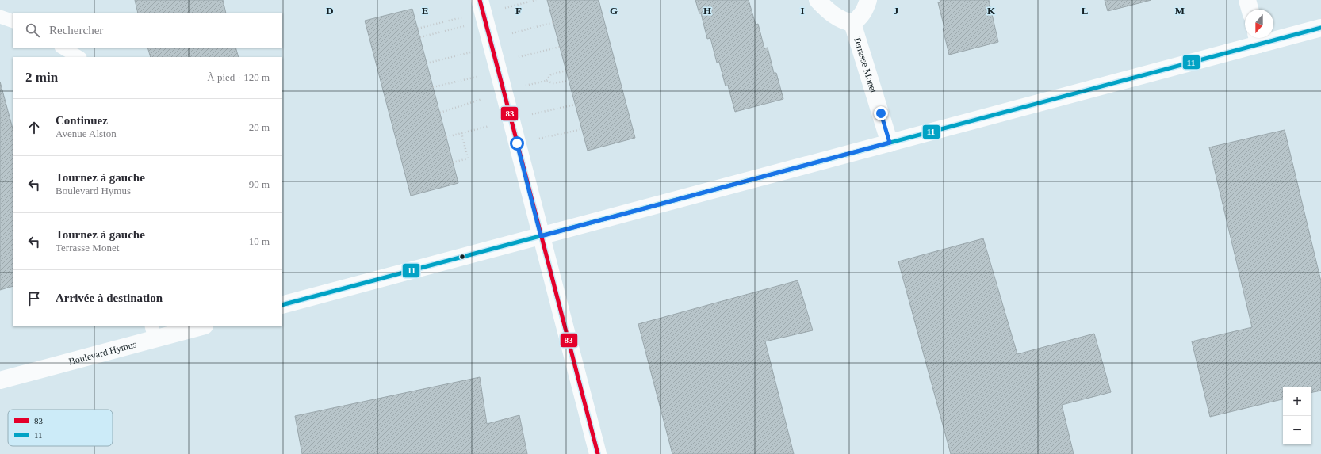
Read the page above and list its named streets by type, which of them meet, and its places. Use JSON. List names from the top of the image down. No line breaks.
{"streets":{"street":["Terrasse Monet","Boulevard Hymus"]},"lines":["transit line 83","transit line 11"],"legend":["83","11"],"north":"bottom","page":{"search":"Rechercher","heading":["2 min","À pied · 120 m"],"list":[["Continuez","Avenue Alston","20 m"],["Tournez à gauche","Boulevard Hymus","90 m"],["Tournez à gauche","Terrasse Monet","10 m"],"Arrivée à destination"],"map_buttons":["+","−"]},"grid":{"columns":["D","E","F","G","H","I","J","K","L","M"]}}
